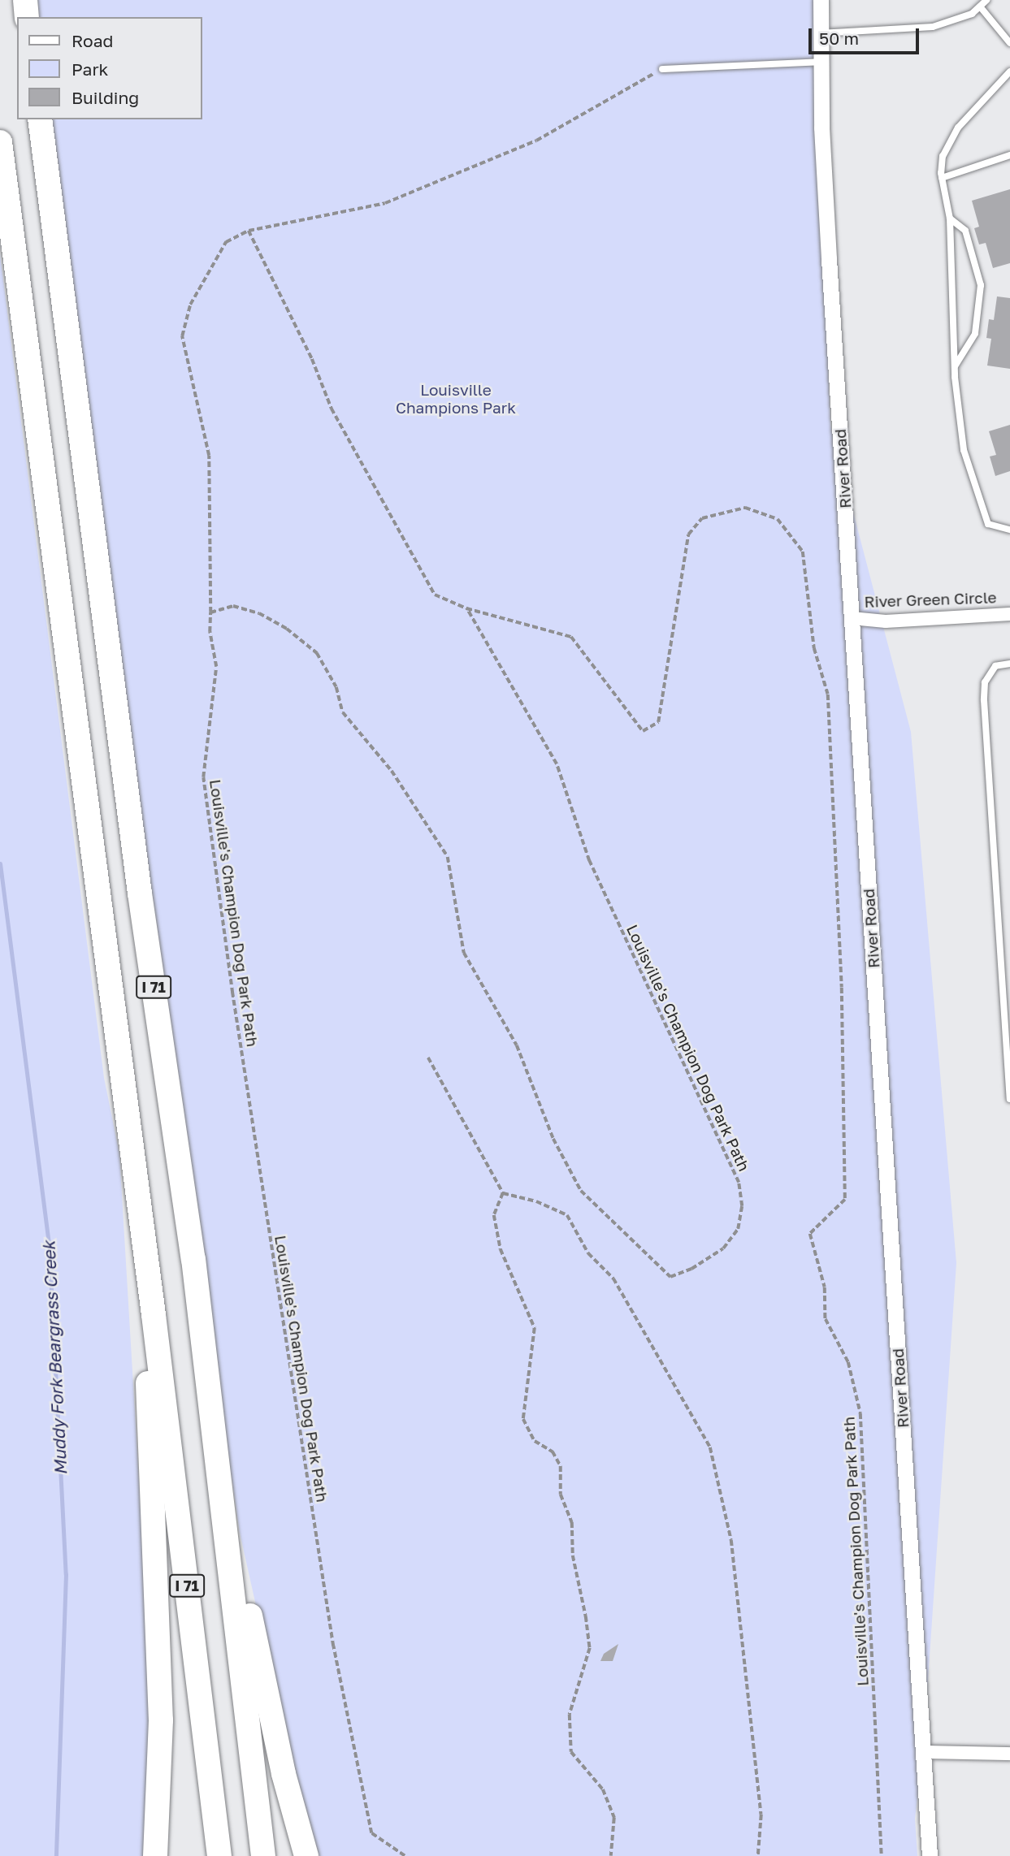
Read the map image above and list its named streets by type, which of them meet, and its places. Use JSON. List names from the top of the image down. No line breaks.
{"streets":{"highway":["I 71"],"street":["River Road","River Green Circle"],"path":["Louisville's Champion Dog Park Path"]},"crossings":[["River Road","River Green Circle"]],"water":["Muddy Fork Beargrass Creek"],"parks":["Louisville Champions Park"],"legend":["Road","Park","Building"],"scale_bar":"50 m"}
